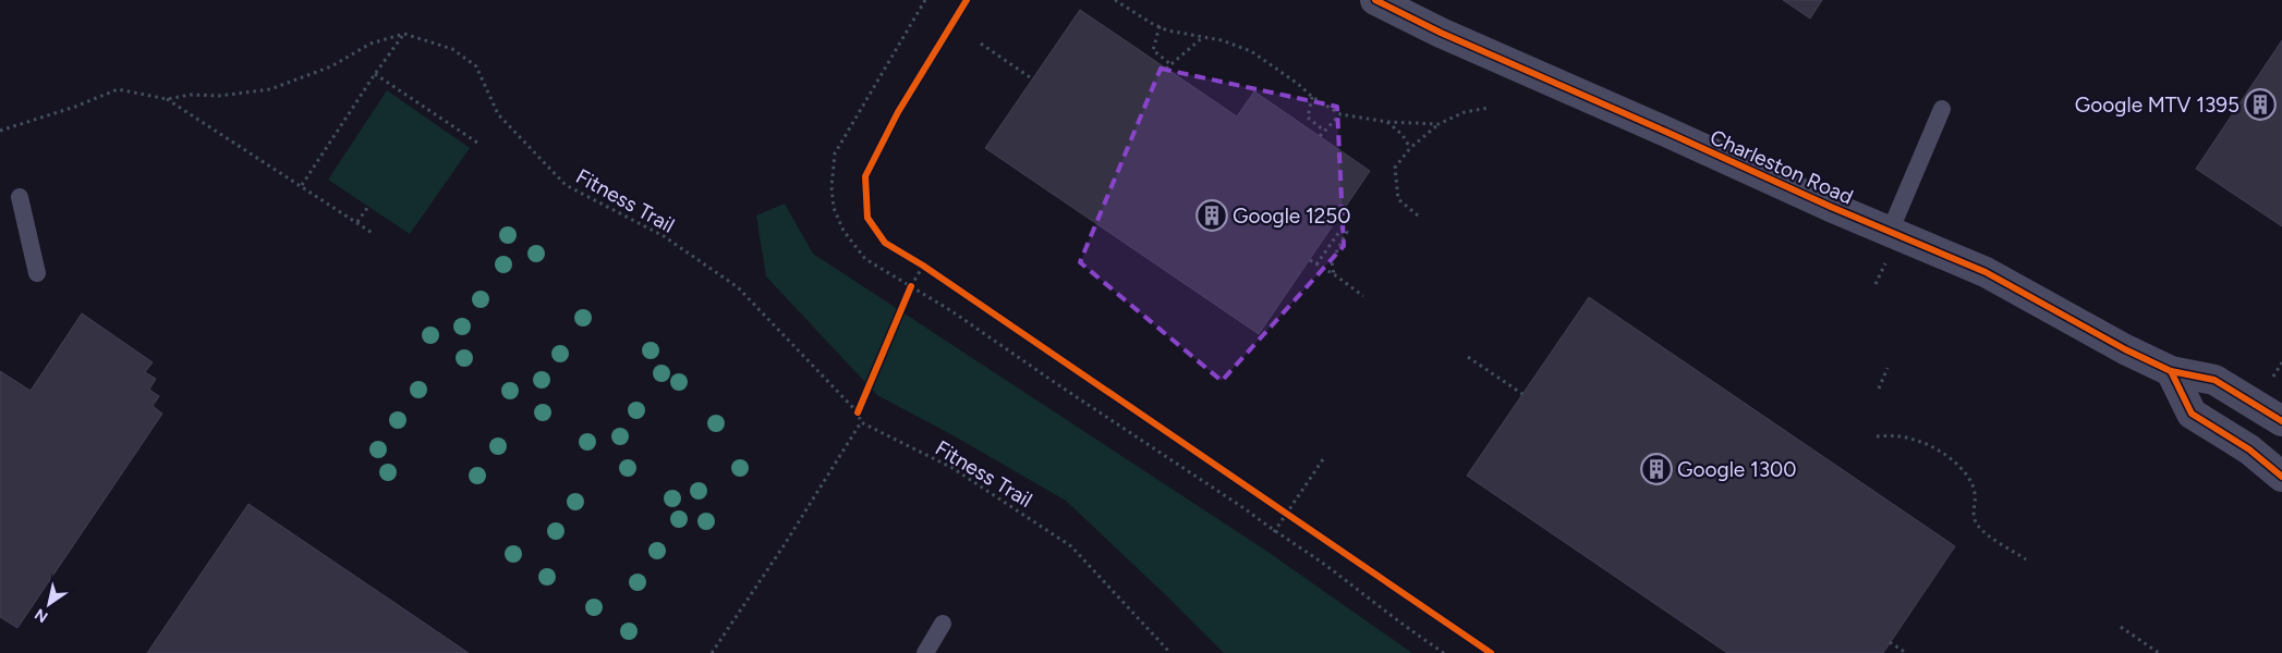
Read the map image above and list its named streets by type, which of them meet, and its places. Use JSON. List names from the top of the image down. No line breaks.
{"streets":{"street":["Charleston Road"],"path":["Fitness Trail"]},"places":{"building":["Google MTV 1395","Google 1250","Google 1300"]},"north":"bottom left"}
